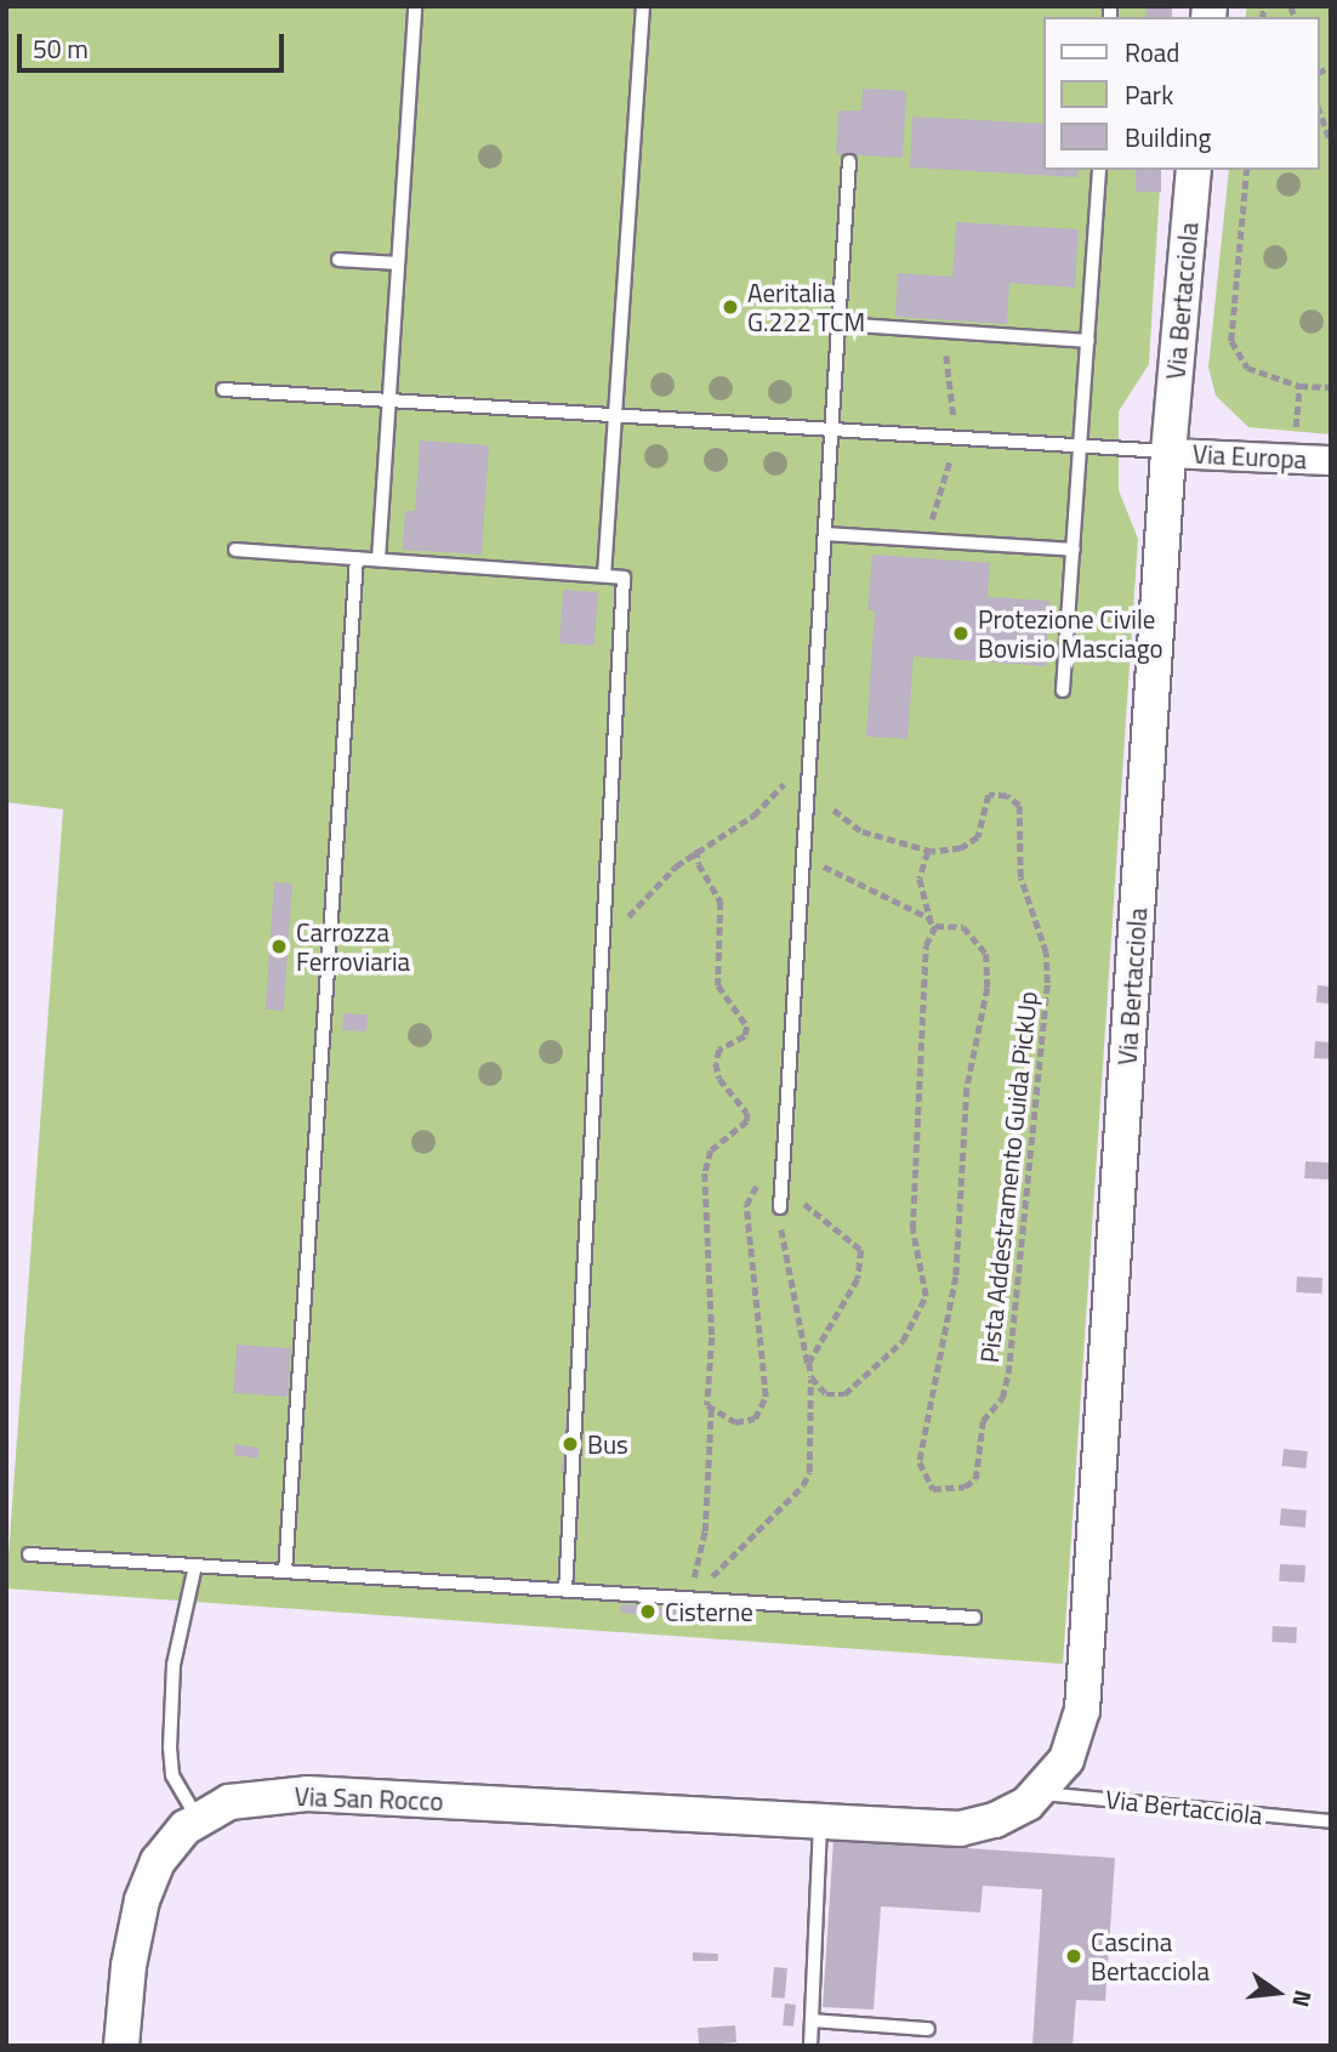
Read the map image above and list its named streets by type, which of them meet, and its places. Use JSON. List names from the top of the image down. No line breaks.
{"streets":{"street":["Via Bertacciola","Via Europa","Via San Rocco"],"path":["Pista Addestramento Guida PickUp"]},"crossings":[["Via Bertacciola","Via Europa"],["Via Bertacciola","Via San Rocco"]],"places":["Aeritalia G.222 TCM","Protezione Civile Bovisio Masciago","Carrozza Ferroviaria","Bus","Cisterne","Cascina Bertacciola"],"legend":["Road","Park","Building"],"scale_bar":"50 m","north":"right"}
